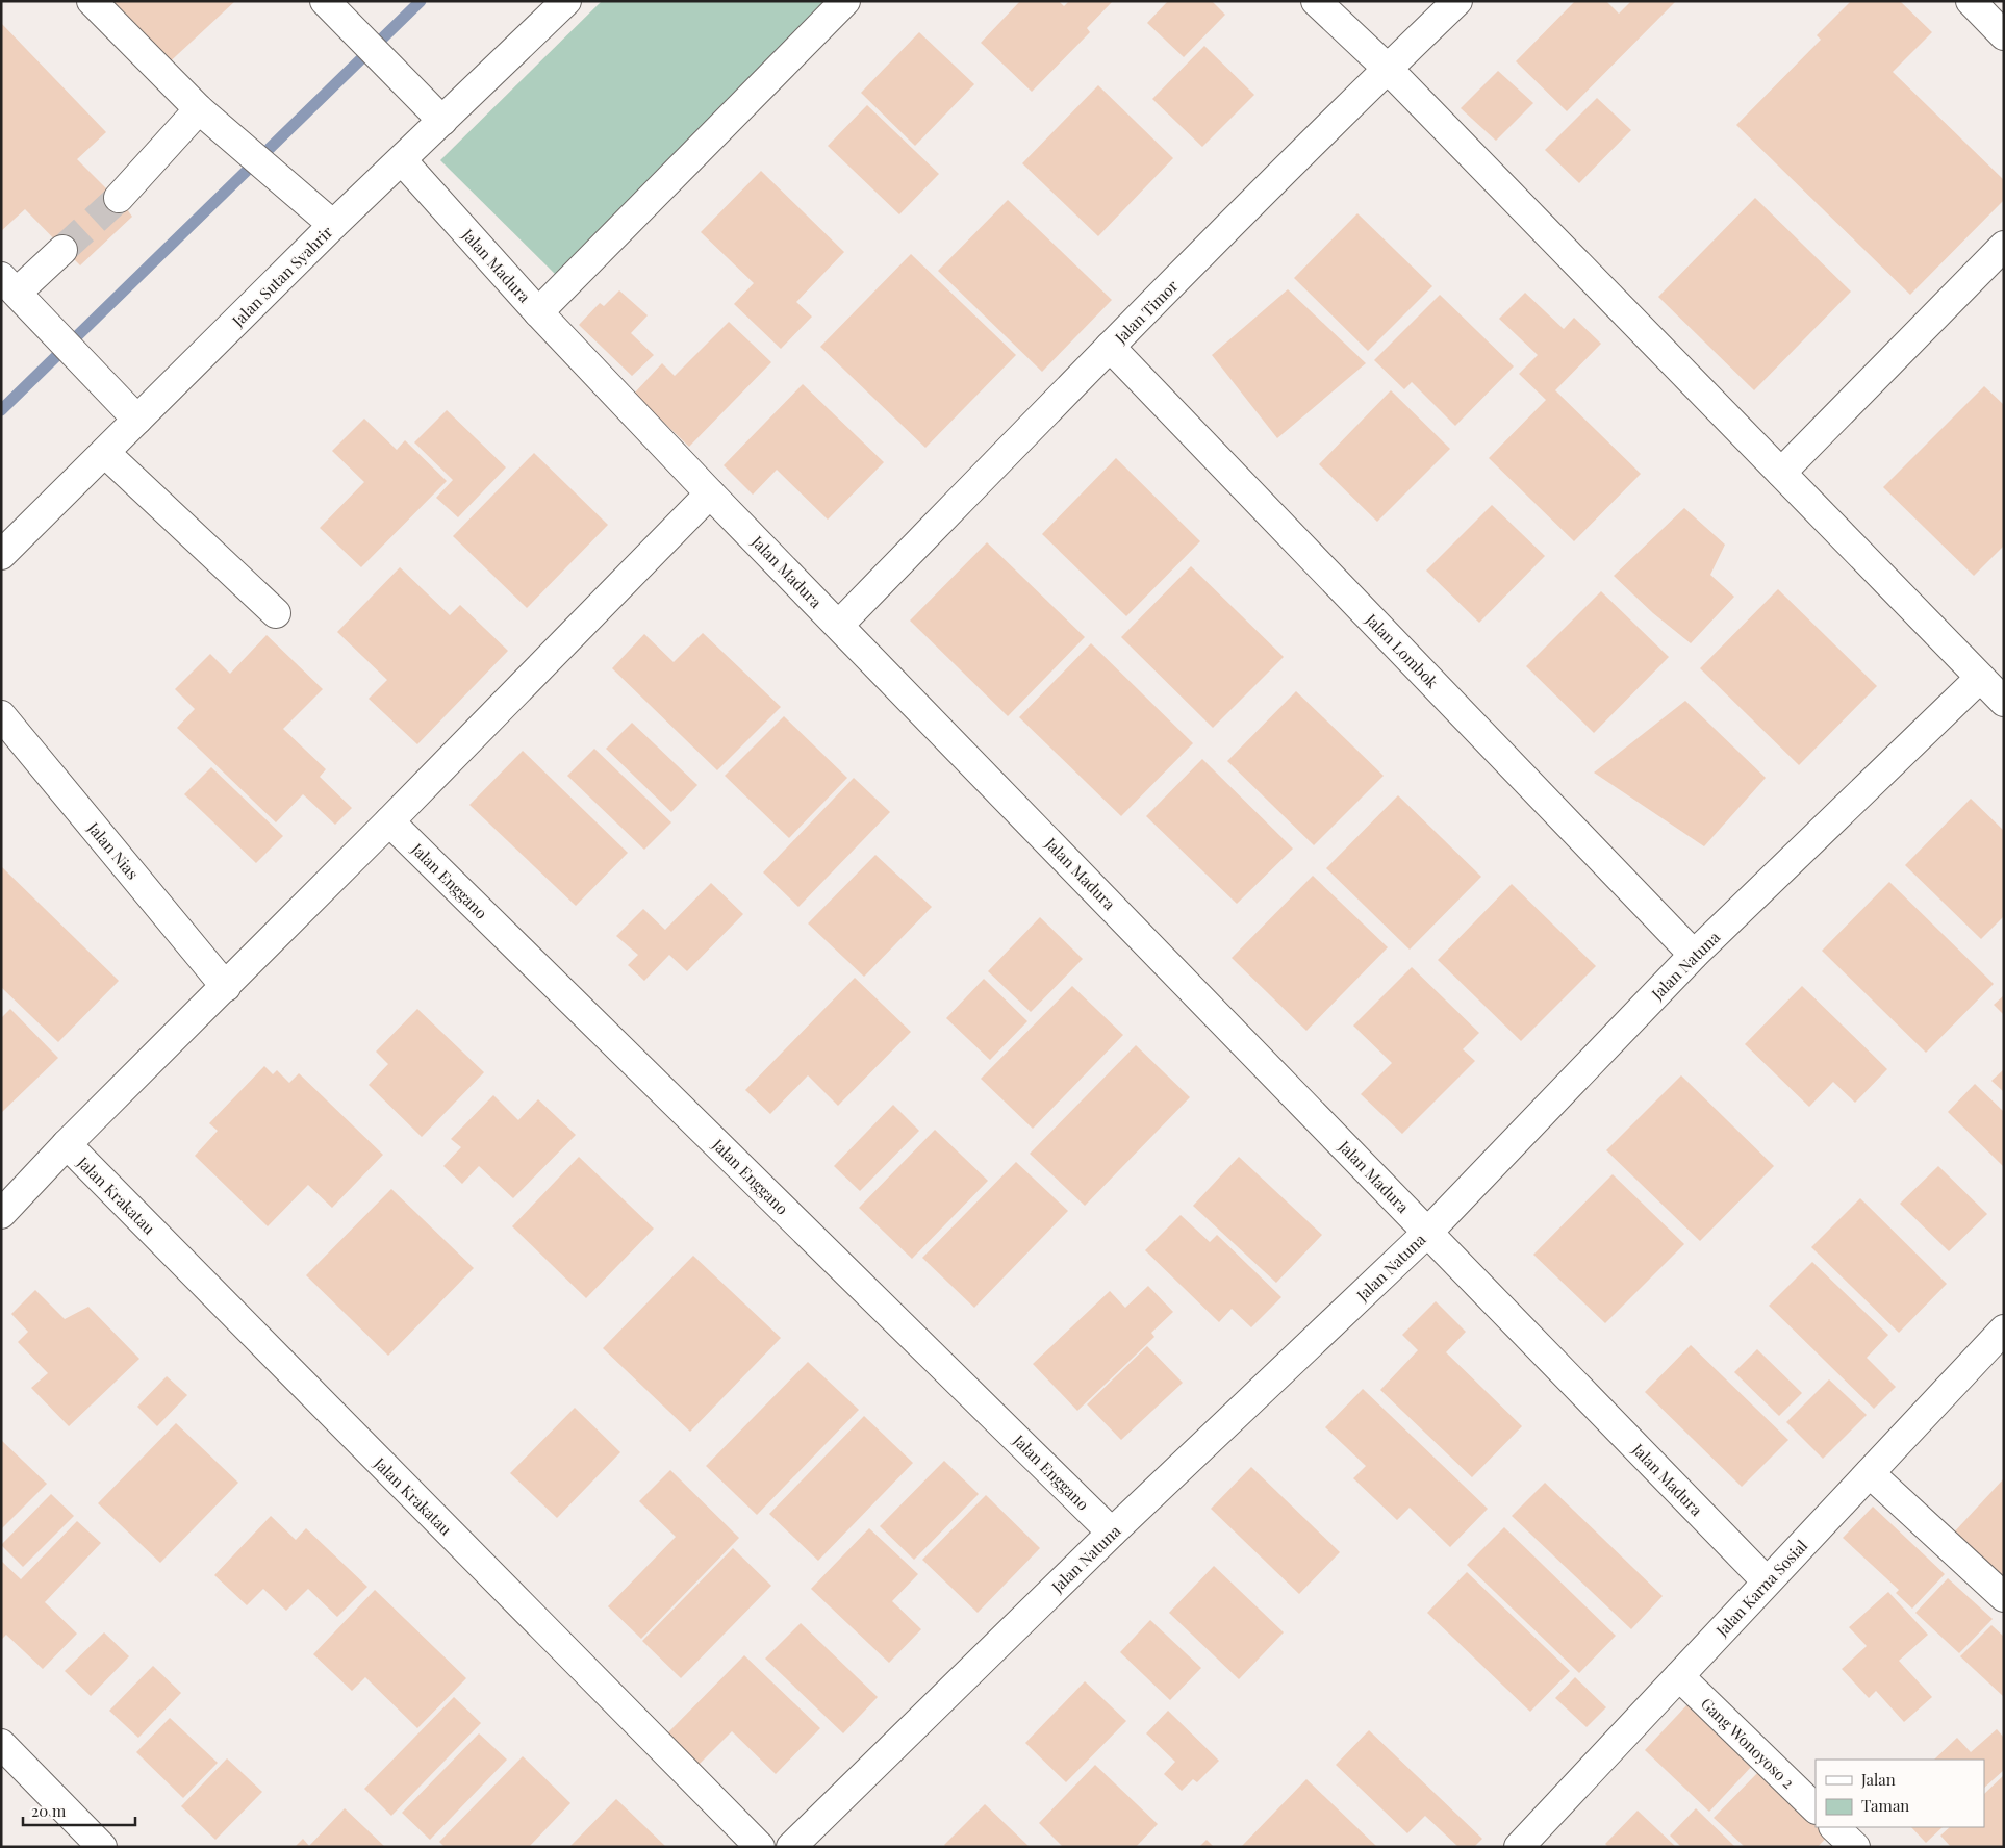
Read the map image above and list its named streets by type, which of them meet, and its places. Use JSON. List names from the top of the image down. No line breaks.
{"streets":{"street":["Jalan Madura","Jalan Sutan Syahrir","Jalan Timor","Jalan Lombok","Jalan Nias","Jalan Enggano","Jalan Natuna","Jalan Krakatau","Jalan Karna Sosial","Gang Wonoyoso 2"]},"crossings":[["Jalan Madura","Jalan Sutan Syahrir"],["Jalan Madura","Jalan Timor"],["Jalan Madura","Jalan Natuna"],["Jalan Madura","Jalan Karna Sosial"],["Jalan Timor","Jalan Lombok"],["Jalan Lombok","Jalan Natuna"],["Jalan Enggano","Jalan Natuna"],["Jalan Karna Sosial","Gang Wonoyoso 2"]],"legend":["Jalan","Taman"],"scale_bar":"20 m"}
